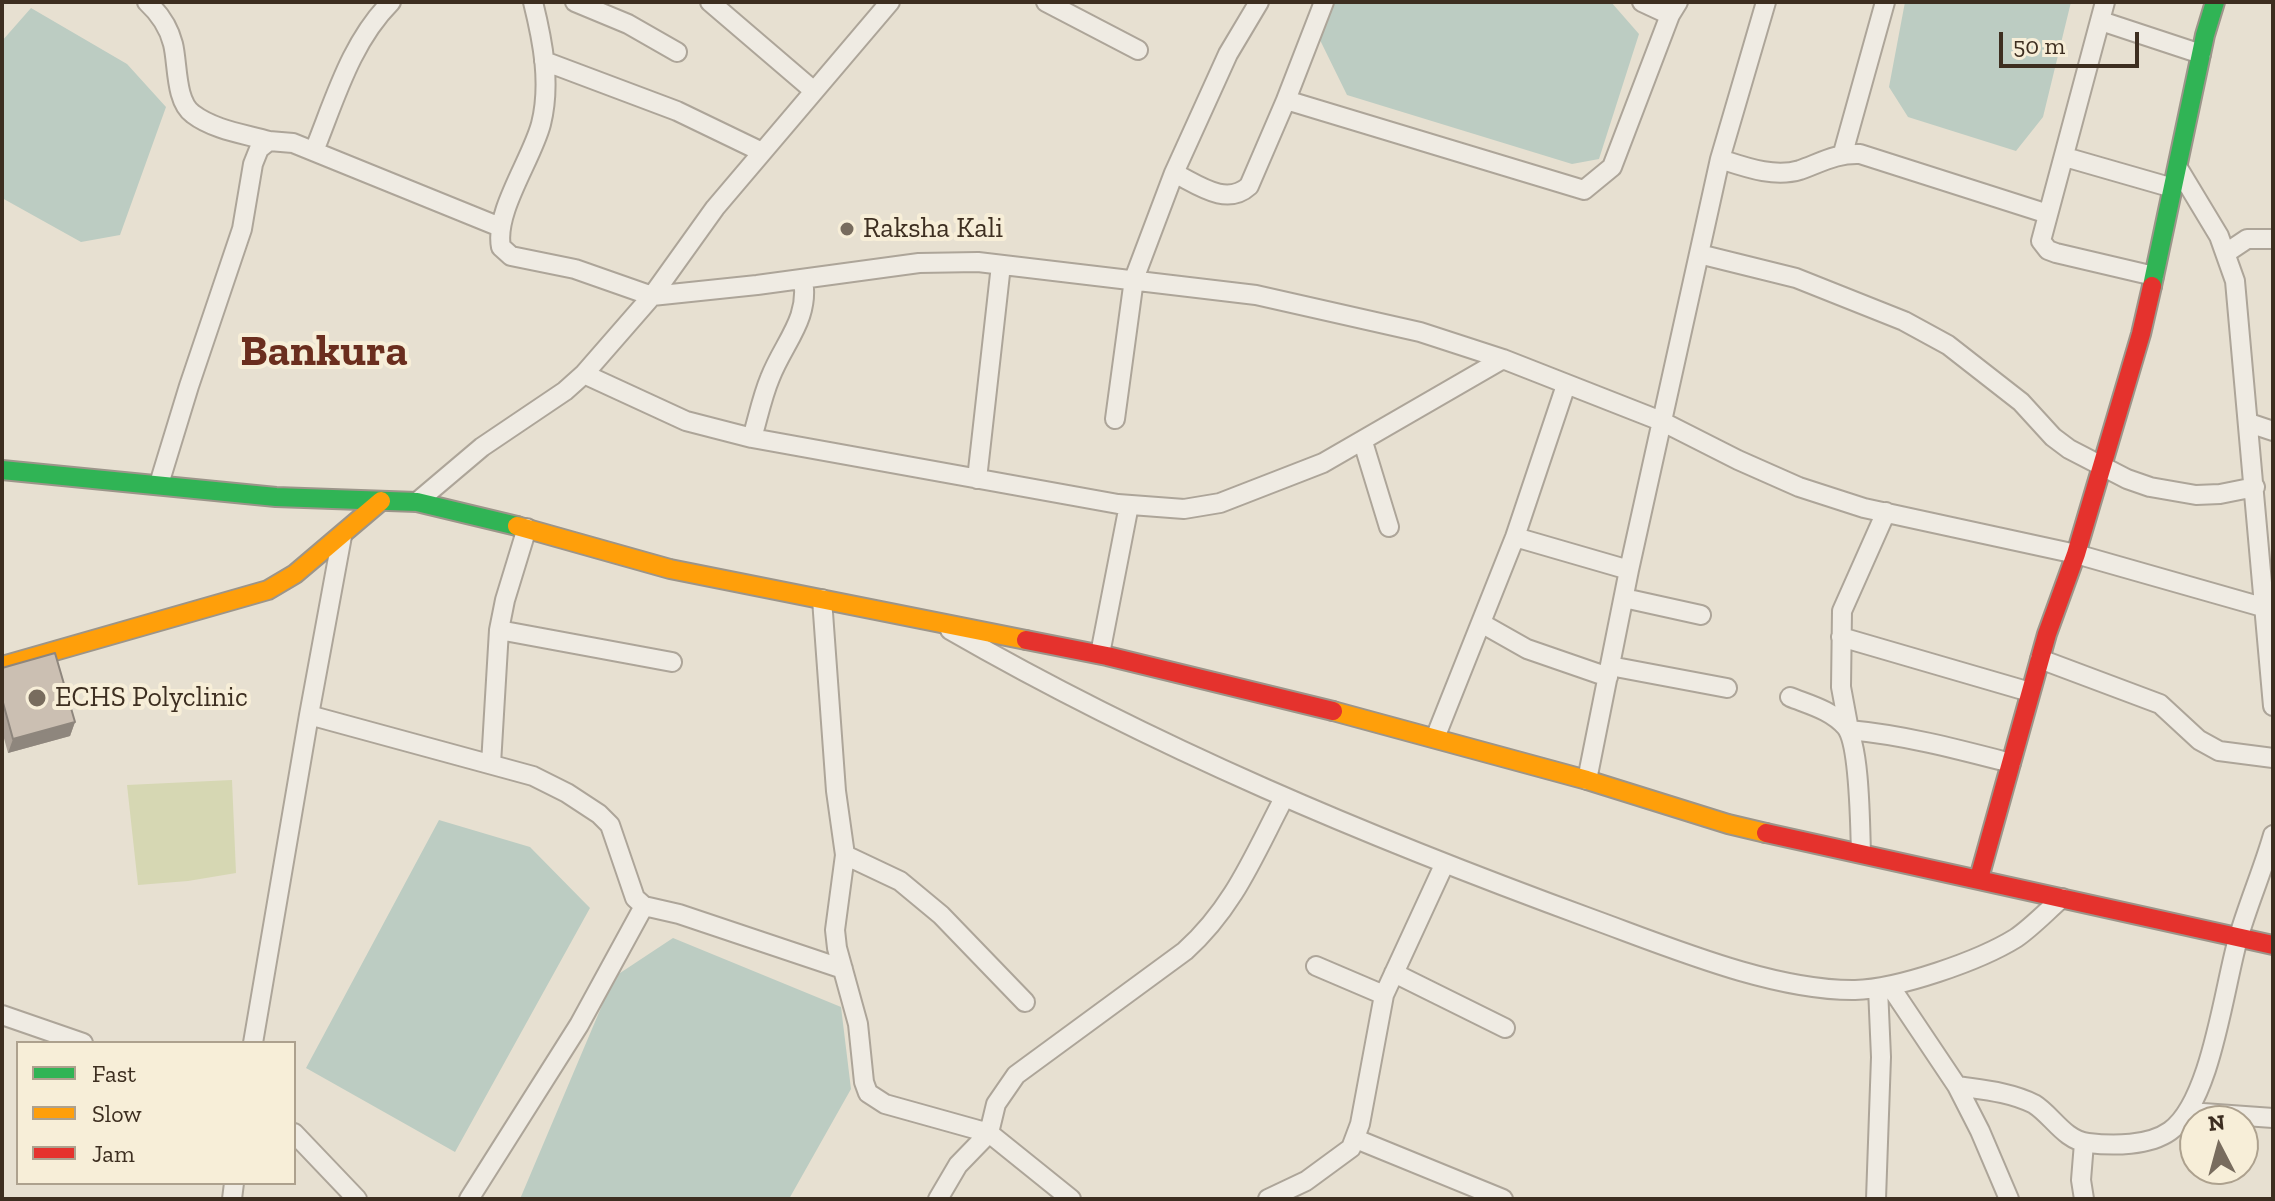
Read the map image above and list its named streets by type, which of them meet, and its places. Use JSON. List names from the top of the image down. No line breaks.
{"districts":["Bankura"],"places":["Raksha Kali","ECHS Polyclinic"],"legend":["Fast","Slow","Jam"],"scale_bar":"50 m","north":"top"}
